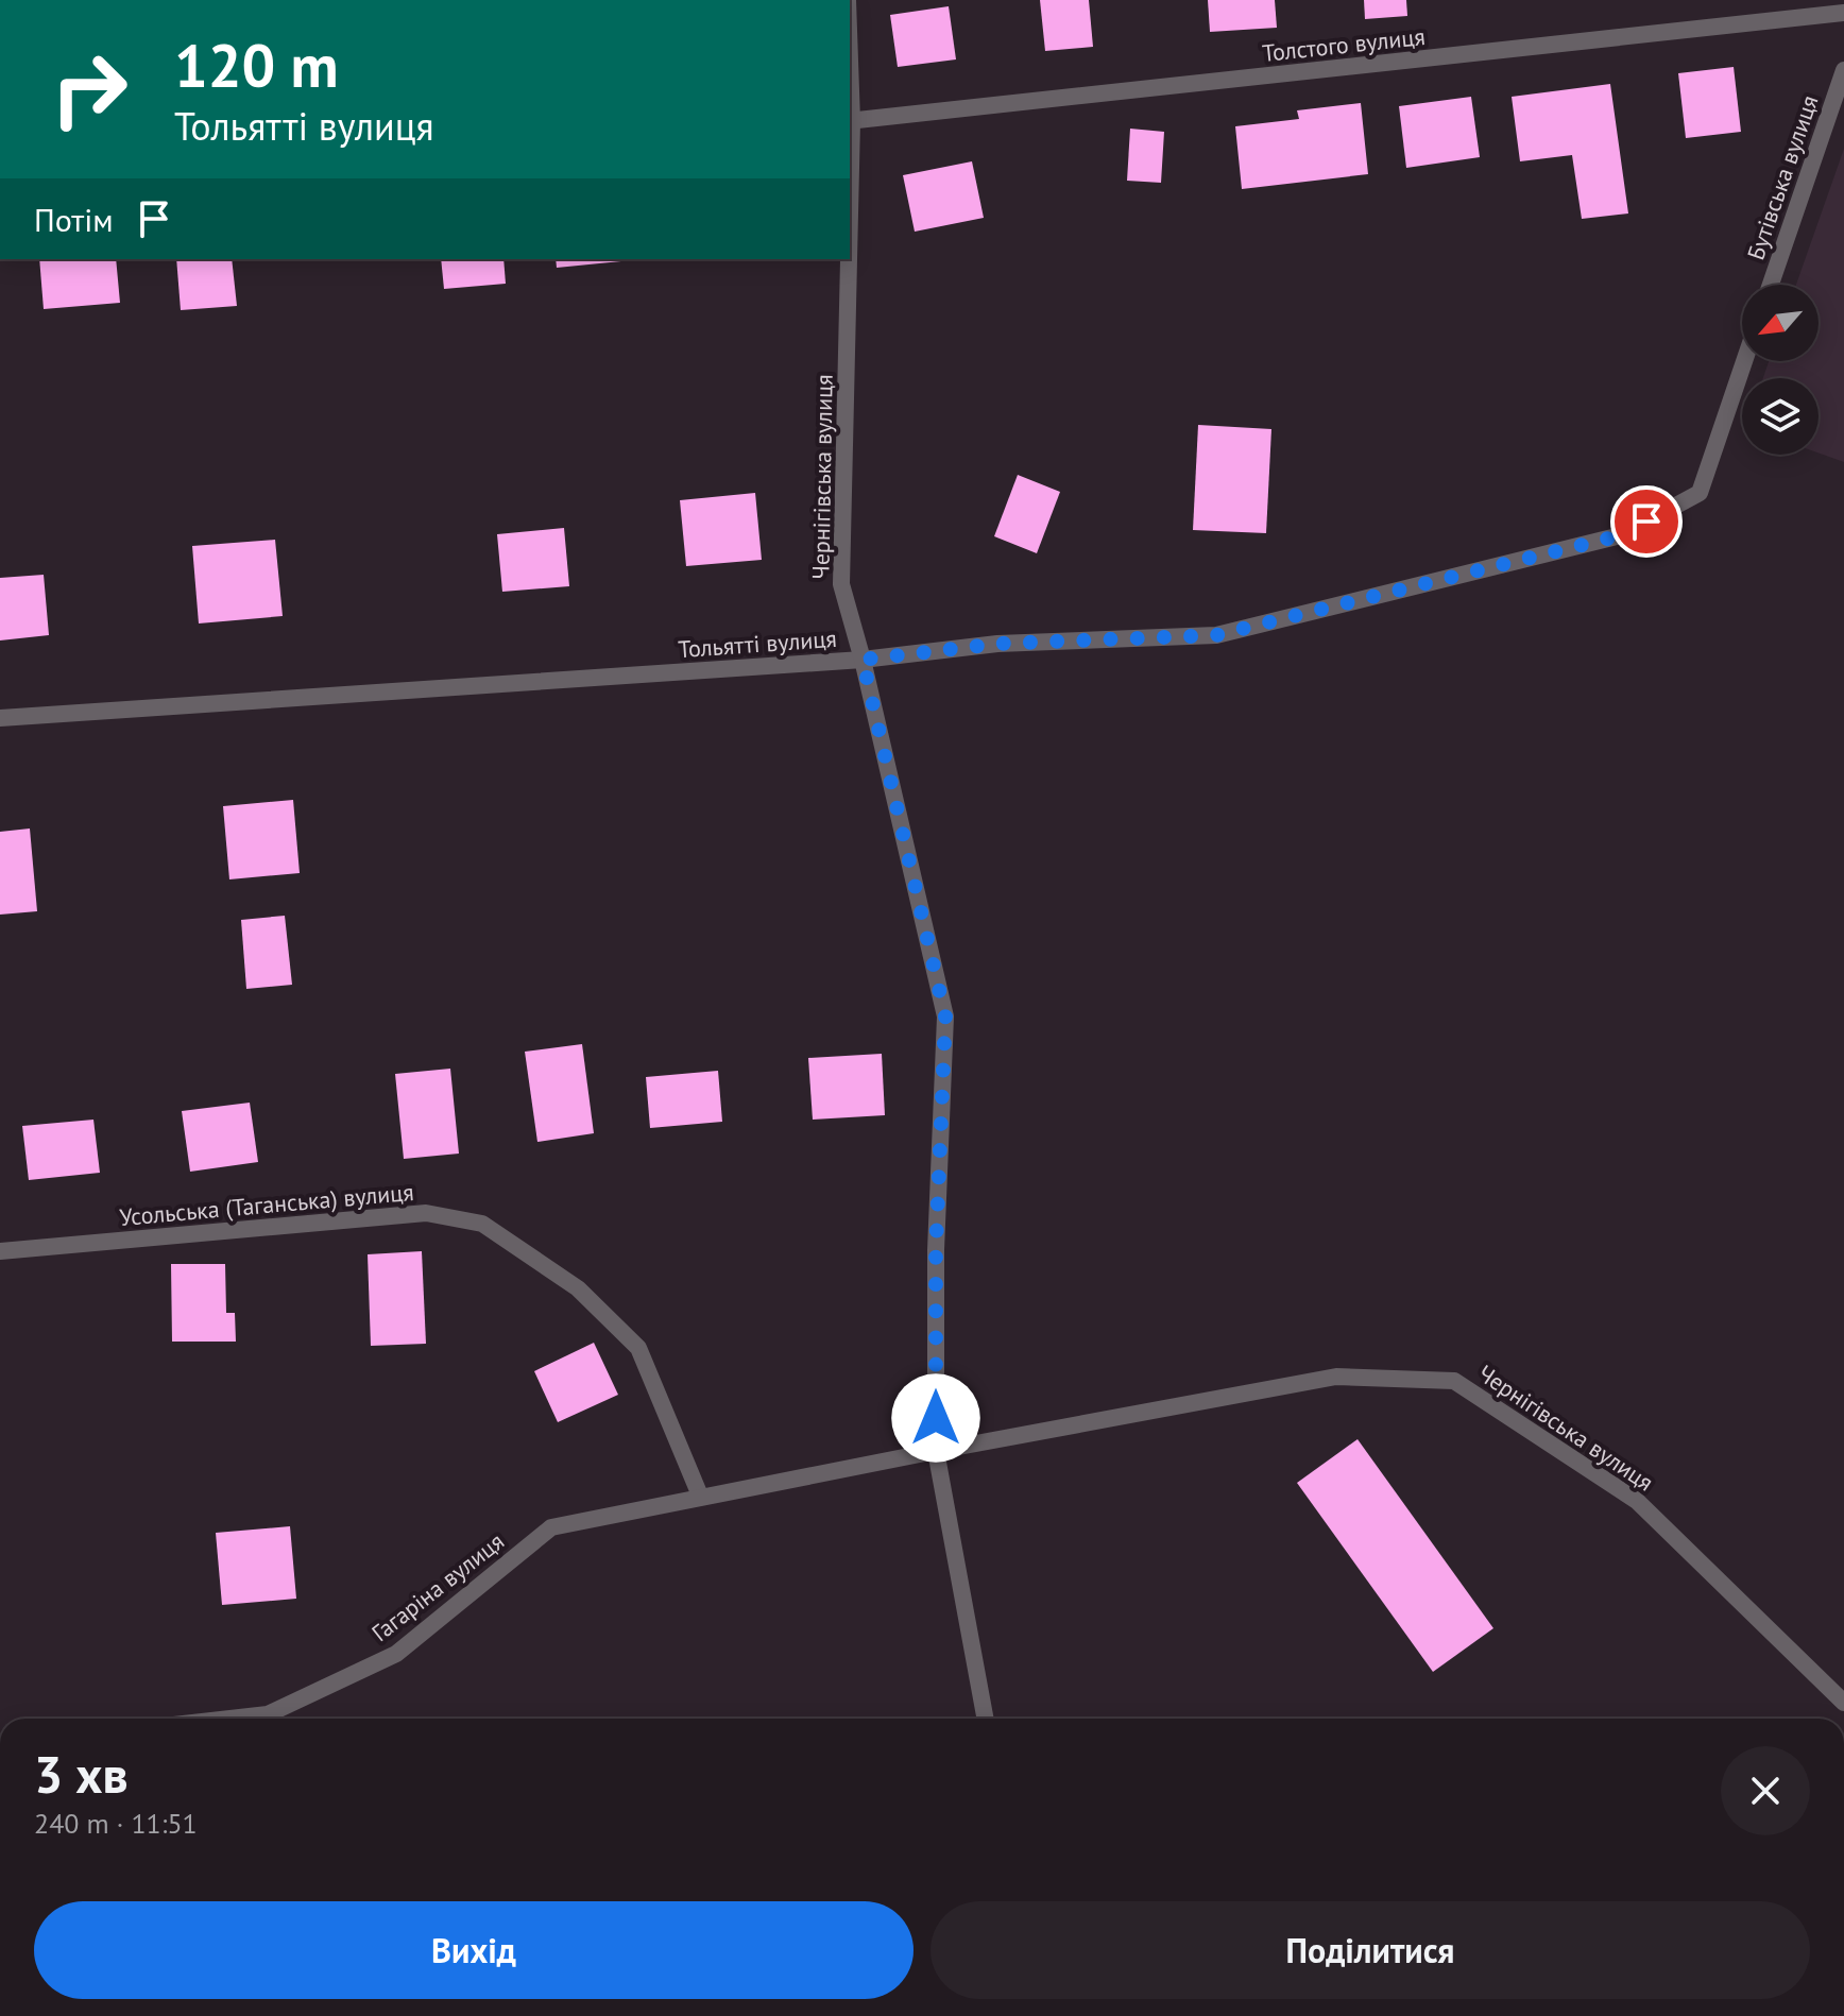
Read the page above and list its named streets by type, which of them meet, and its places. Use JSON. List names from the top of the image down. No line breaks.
{"streets":{"street":["Толстого вулиця","Бутівська вулиця","Чернігівська вулиця","Тольятті вулиця","Усольська (Таганська) вулиця","Гагаріна вулиця"]},"crossings":[["Чернігівська вулиця","Тольятті вулиця"],["Чернігівська вулиця","Усольська (Таганська) вулиця"],["Чернігівська вулиця","Гагаріна вулиця"],["Усольська (Таганська) вулиця","Гагаріна вулиця"]],"north":"bottom left","page":{"turn":["120 m","Тольятті вулиця"],"then":"Потім","heading":["3 хв","240 m · 11:51"],"buttons":["Вихід","Поділитися"]}}
